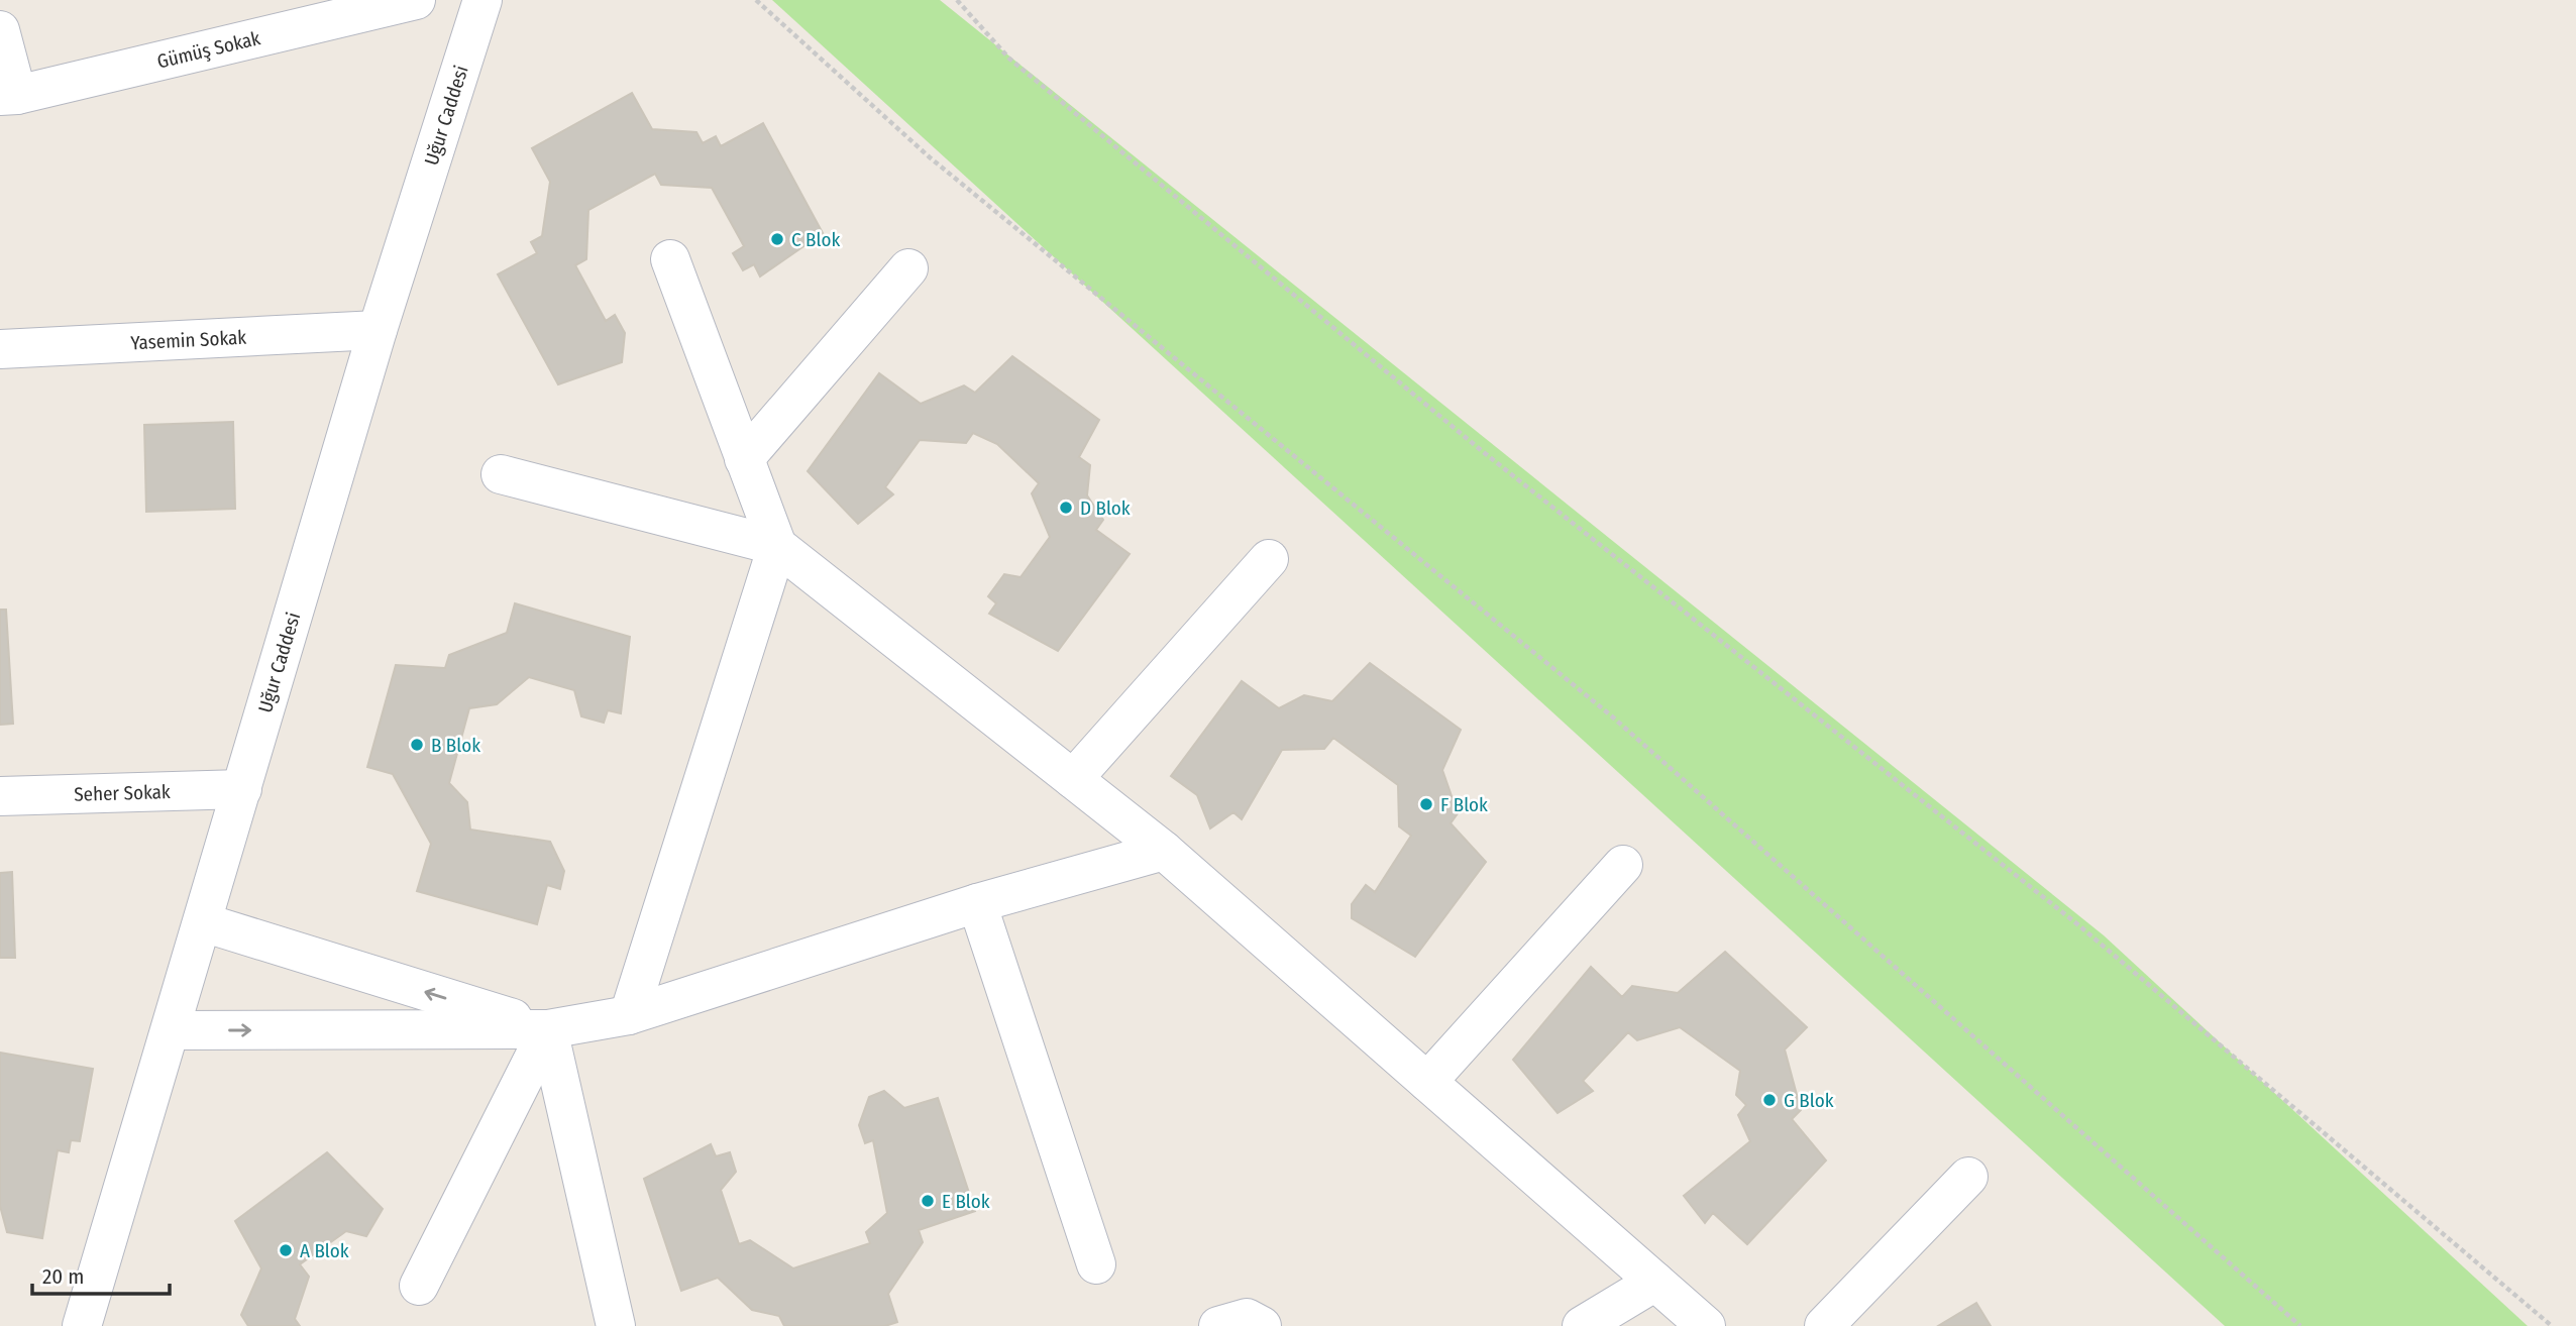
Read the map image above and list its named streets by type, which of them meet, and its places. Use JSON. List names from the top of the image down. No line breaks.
{"streets":{"street":["Gümüş Sokak","Uğur Caddesi","Yasemin Sokak","Seher Sokak"]},"crossings":[["Uğur Caddesi","Yasemin Sokak"],["Uğur Caddesi","Seher Sokak"]],"places":["C Blok","D Blok","B Blok","F Blok","G Blok","E Blok","A Blok"],"scale_bar":"20 m"}
